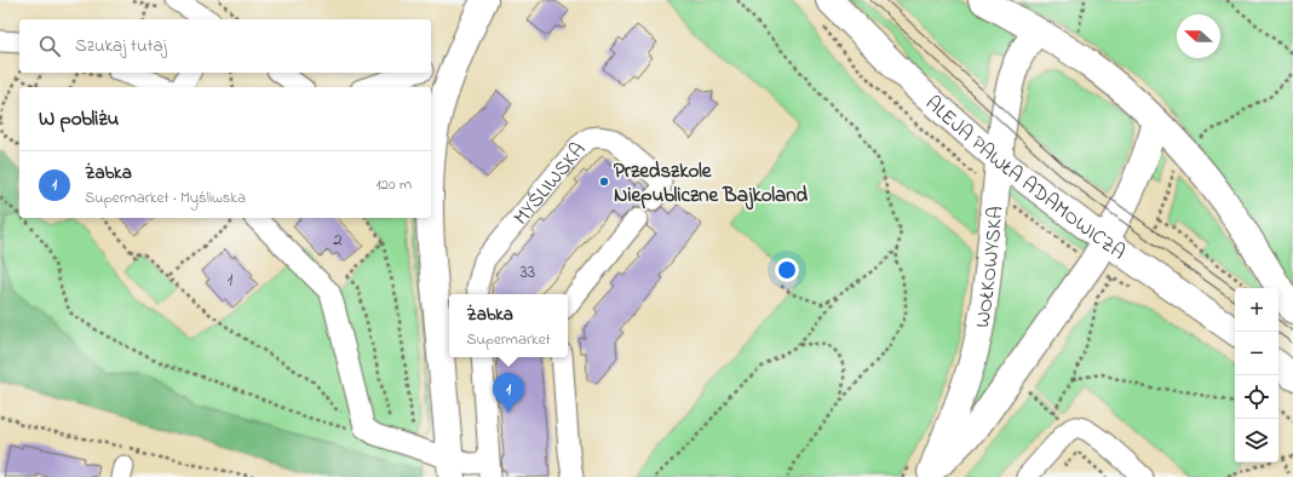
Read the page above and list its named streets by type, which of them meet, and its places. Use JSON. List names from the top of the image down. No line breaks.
{"streets":{"street":["ALEJA PAWŁA ADAMOWICZA","MYŚLIWSKA","WOŁKOWYSKA"]},"crossings":[["ALEJA PAWŁA ADAMOWICZA","WOŁKOWYSKA"]],"places":["Przedszkole Niepubliczne Bajkoland"],"house_numbers":["2","33","1"],"north":"left","page":{"search":"Szukaj tutaj","heading":"W pobliżu","list":[{"mark":"1","name":"Żabka","note":"Supermarket · Myśliwska","value":"120 m"}],"map_buttons":["+","−"],"popup":["Żabka","Supermarket"],"pins":"1"}}
